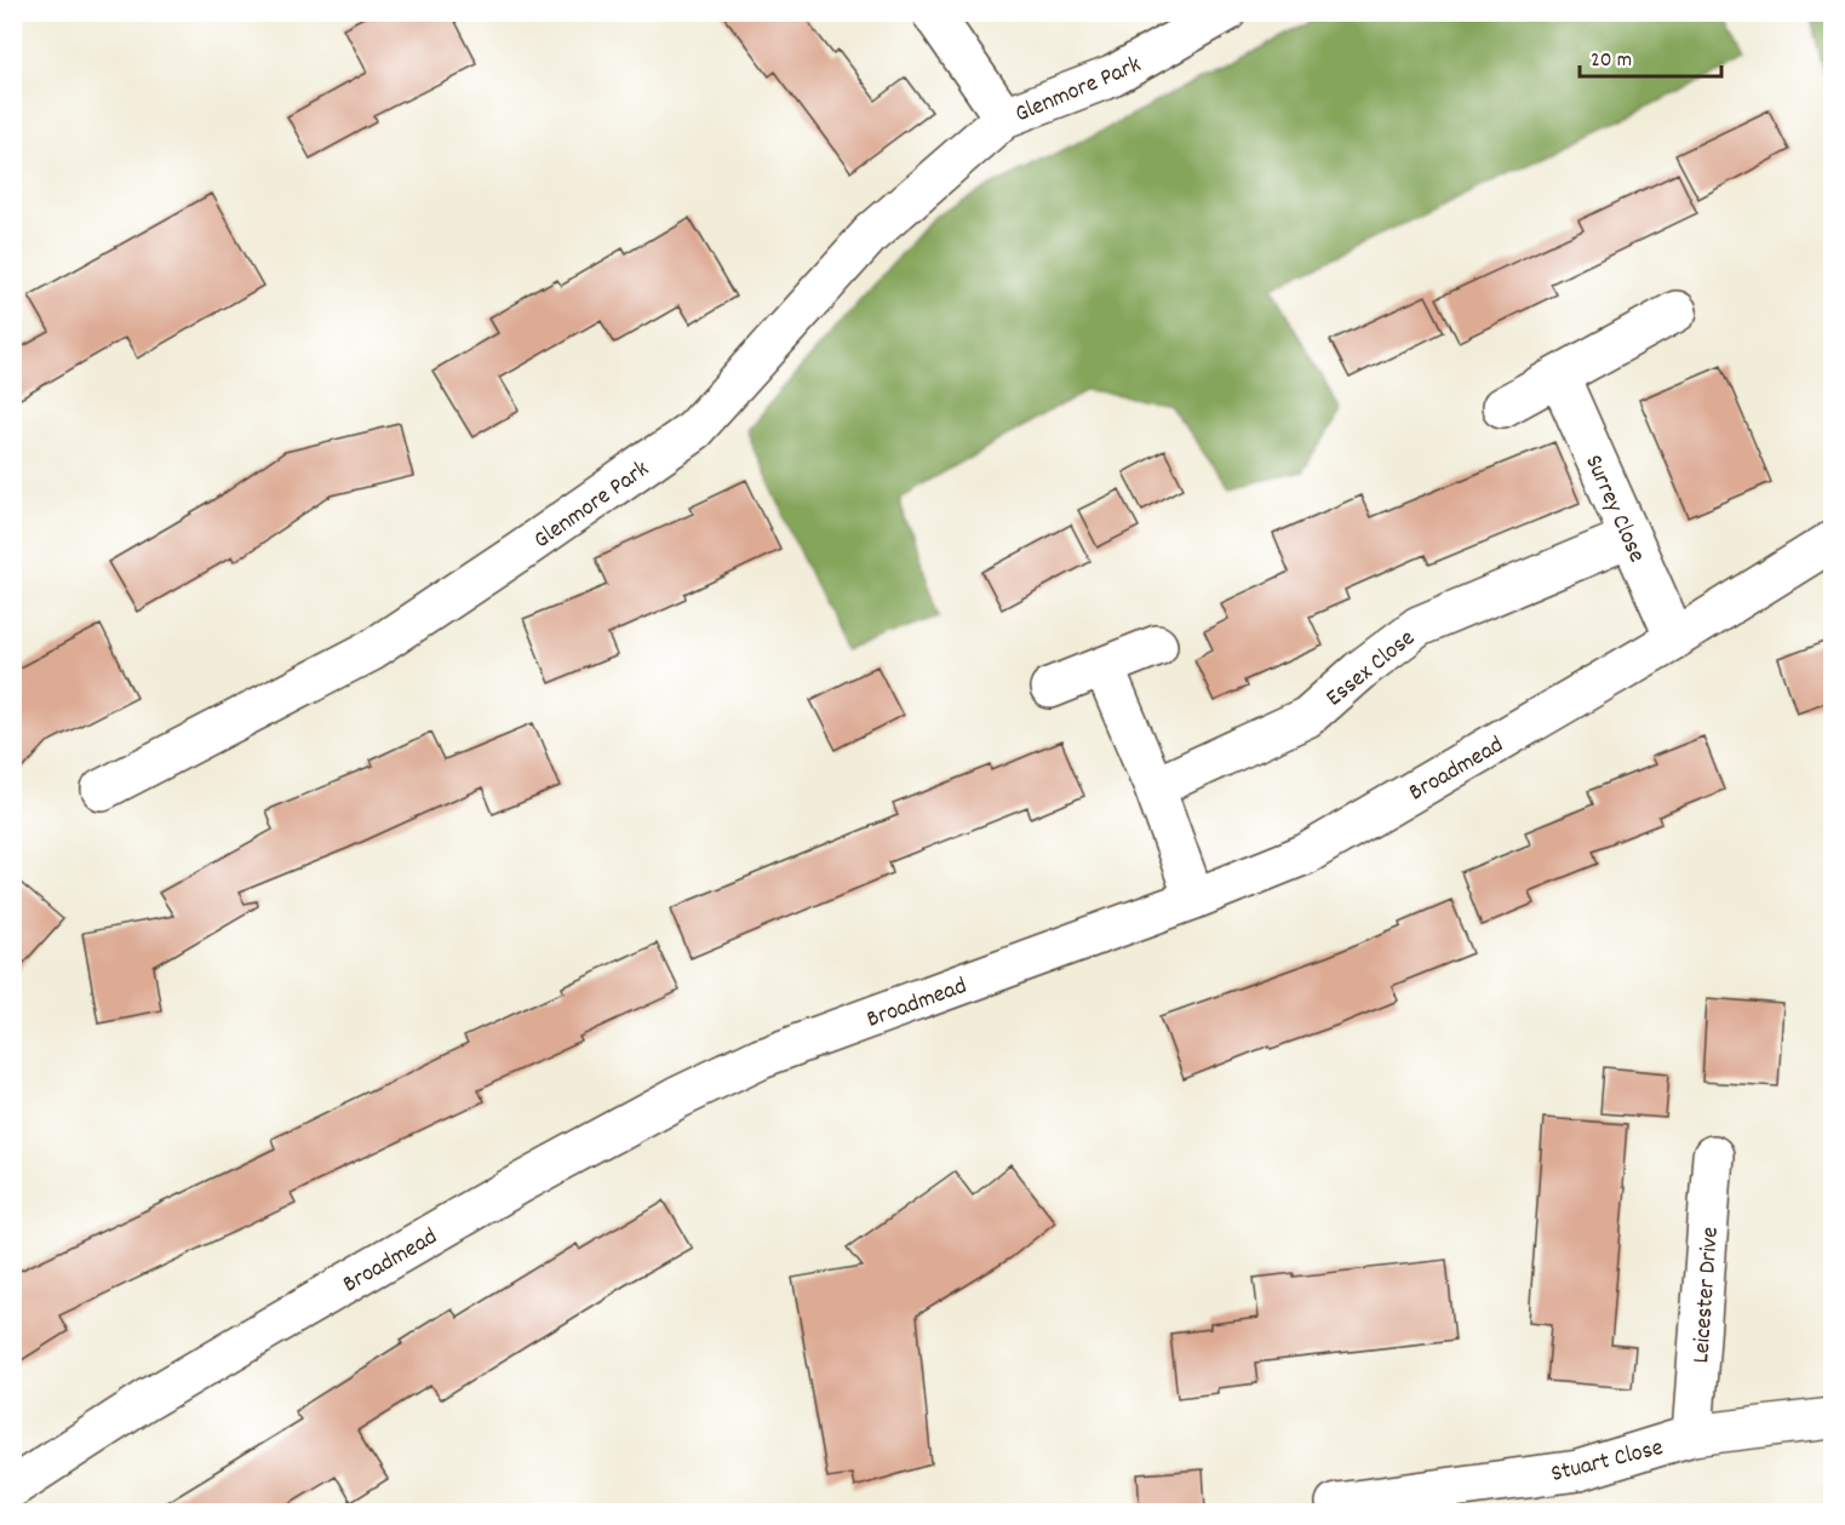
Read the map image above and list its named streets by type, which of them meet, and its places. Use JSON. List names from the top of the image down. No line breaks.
{"streets":{"street":["Glenmore Park","Surrey Close","Essex Close","Broadmead","Leicester Drive","Stuart Close"]},"crossings":[["Surrey Close","Essex Close"],["Surrey Close","Broadmead"],["Leicester Drive","Stuart Close"]],"scale_bar":"20 m"}
